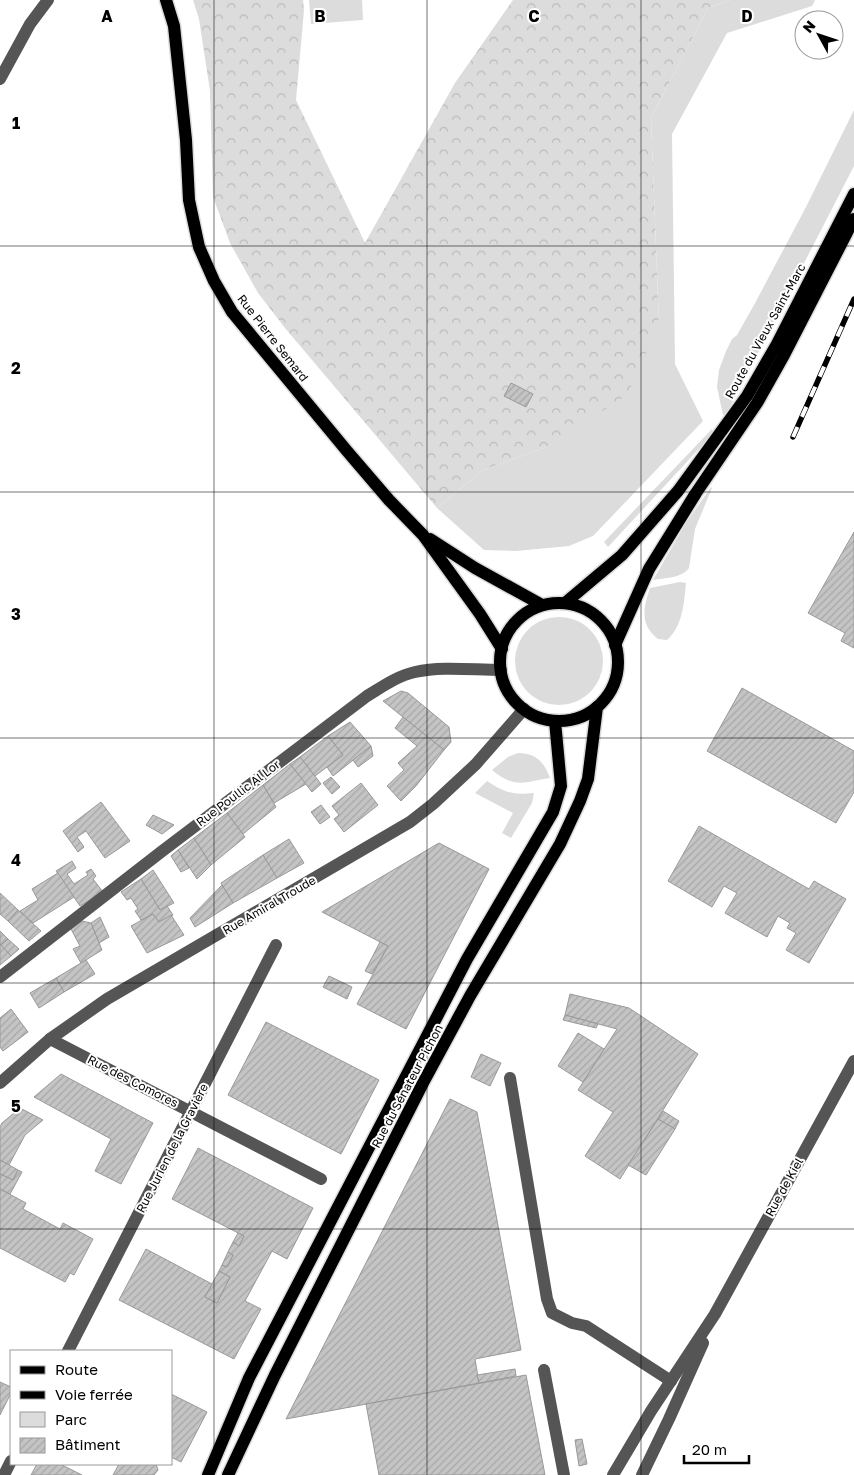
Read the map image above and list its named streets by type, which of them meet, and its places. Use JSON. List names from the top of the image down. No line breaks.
{"streets":{"main road":["Route du Vieux Saint-Marc","Rue Pierre Semard","Rue du Sénateur Pichon"],"street":["Rue Poullic Al Lor","Rue Amiral Troude","Rue des Comores","Rue Jurien de la Gravière","Rue de Kiel"]},"crossings":[["Route du Vieux Saint-Marc","Rue Pierre Semard"],["Route du Vieux Saint-Marc","Rue Poullic Al Lor"],["Route du Vieux Saint-Marc","Rue Amiral Troude"],["Route du Vieux Saint-Marc","Rue du Sénateur Pichon"],["Rue Pierre Semard","Rue Poullic Al Lor"],["Rue Pierre Semard","Rue Amiral Troude"],["Rue Pierre Semard","Rue du Sénateur Pichon"],["Rue Poullic Al Lor","Rue Amiral Troude"],["Rue Poullic Al Lor","Rue du Sénateur Pichon"],["Rue Amiral Troude","Rue des Comores"],["Rue Amiral Troude","Rue du Sénateur Pichon"],["Rue des Comores","Rue Jurien de la Gravière"]],"legend":["Route","Voie ferrée","Parc","Bâtiment"],"scale_bar":"20 m","north":"top left","grid":{"columns":["A","B","C","D"],"rows":["1","2","3","4","5"]}}
